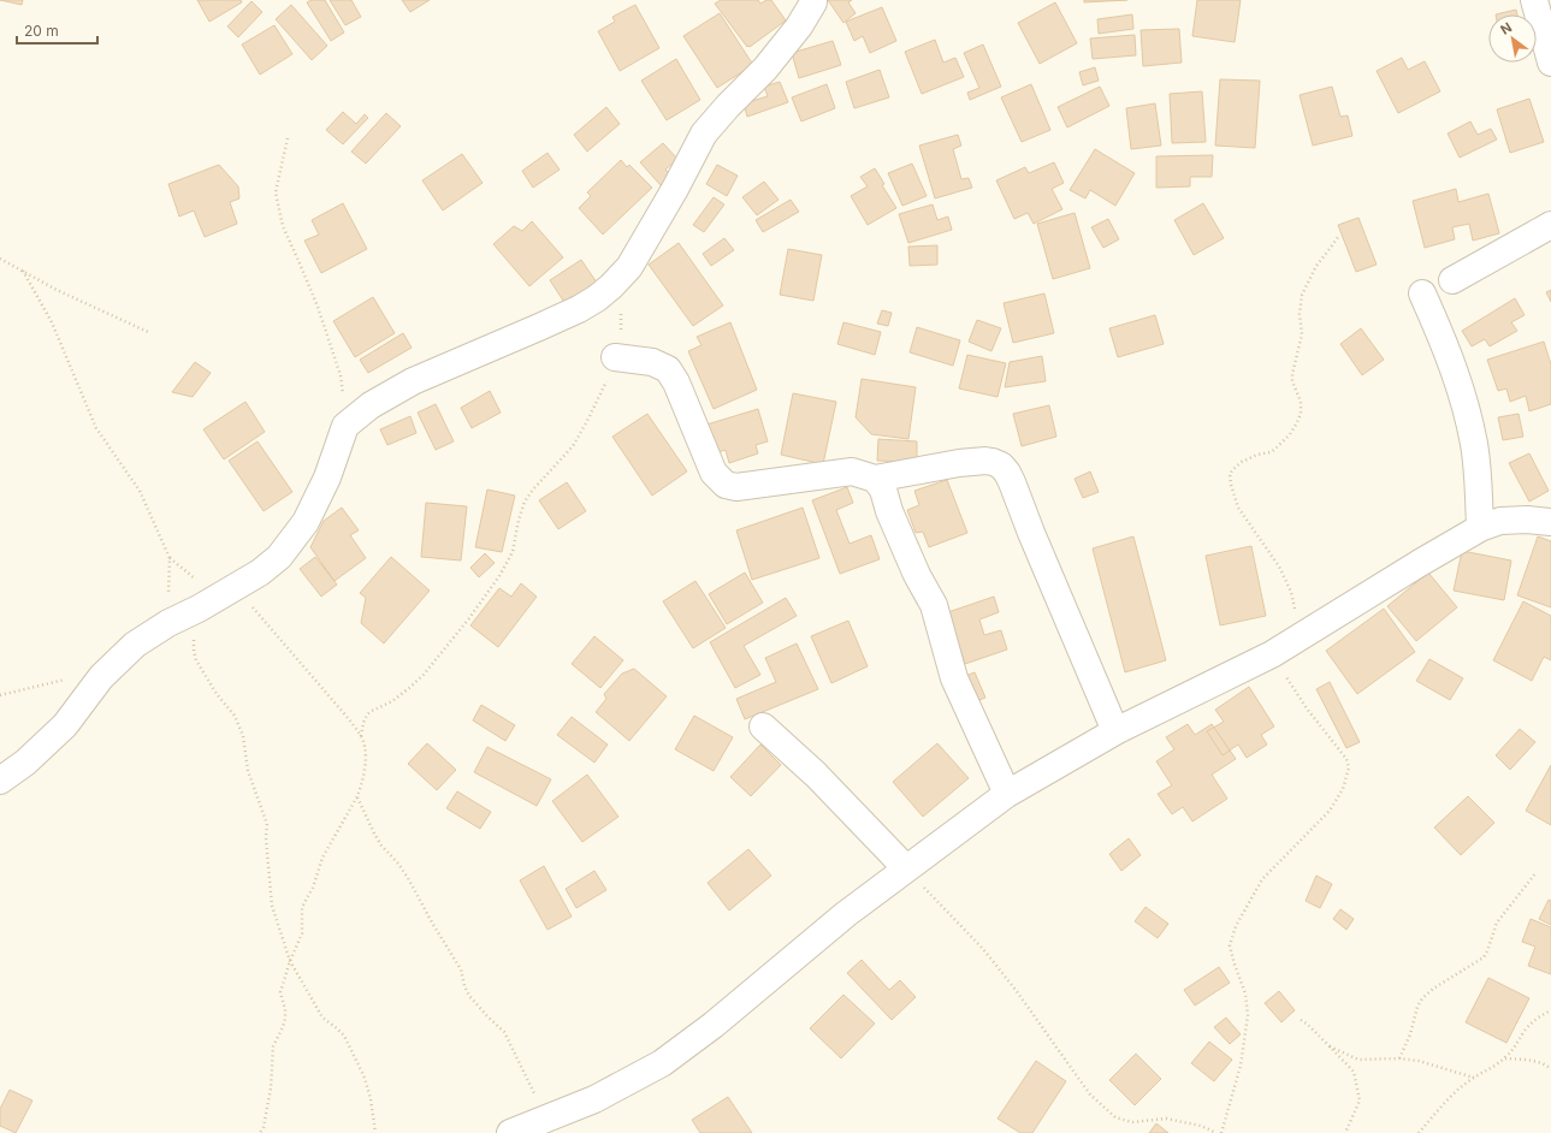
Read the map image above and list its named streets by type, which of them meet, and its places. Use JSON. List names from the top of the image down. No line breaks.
{"scale_bar":"20 m","north":"top left"}
